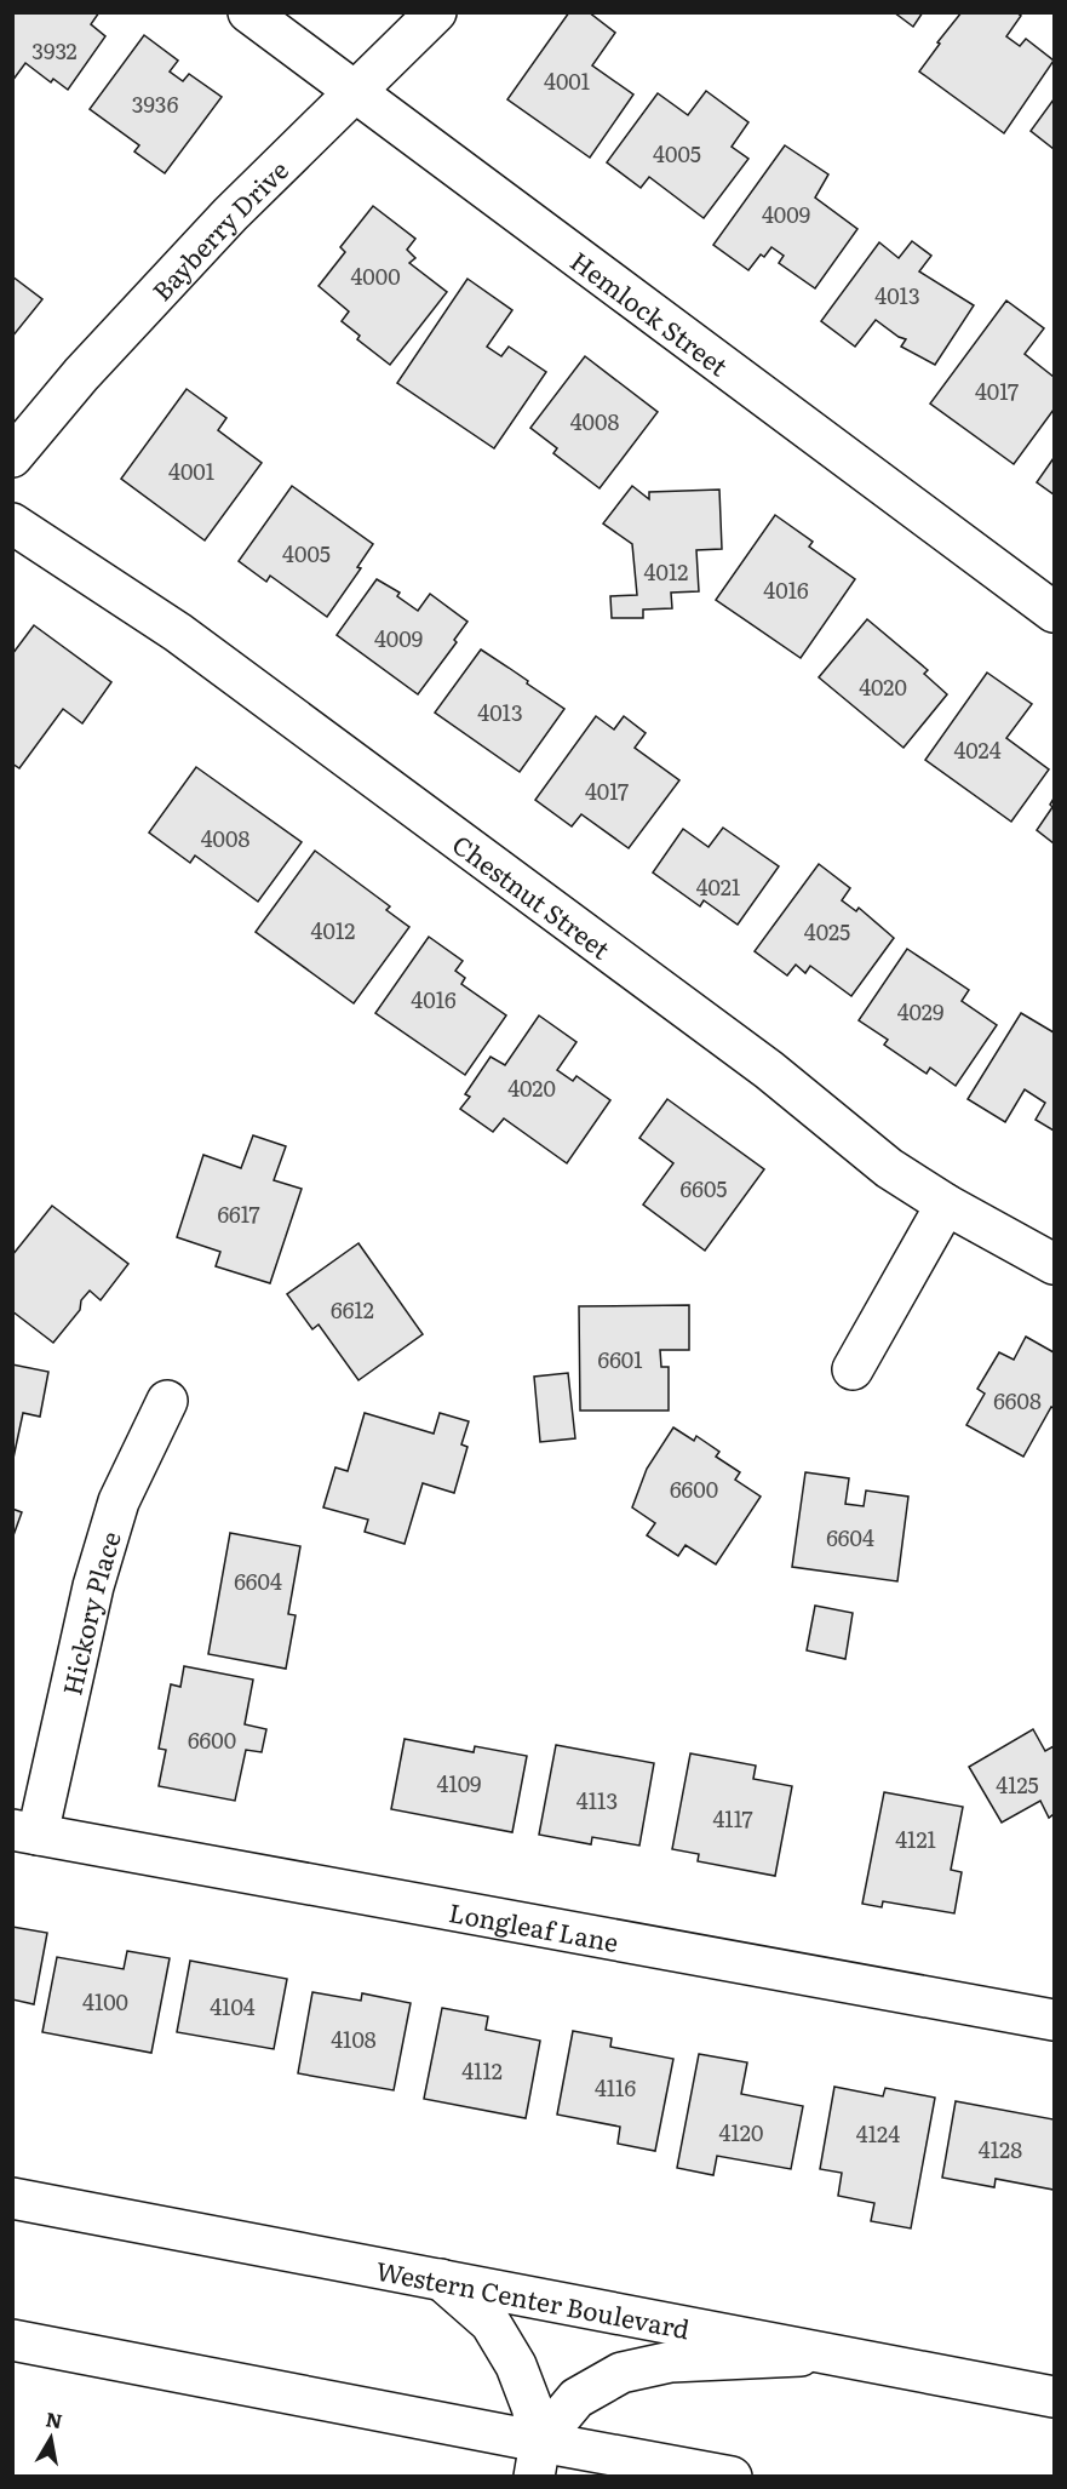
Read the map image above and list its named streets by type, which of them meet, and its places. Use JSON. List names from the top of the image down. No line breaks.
{"streets":{"street":["Bayberry Drive","Hemlock Street","Chestnut Street","Hickory Place","Longleaf Lane","Western Center Boulevard"]},"crossings":[["Bayberry Drive","Hemlock Street"],["Hickory Place","Longleaf Lane"]],"house_numbers":["3932","4001","3936","4005","4009","4000","4013","4017","4008","4001","4005","4012","4016","4009","4020","4013","4024","4017","4008","4021","4012","4025","4016","4029","4020","6605","6617","6612","6601","6608","6600","6604","6604","6600","4109","4125","4113","4117","4121","4100","4104","4108","4112","4116","4120","4124","4128"],"north":"top"}
